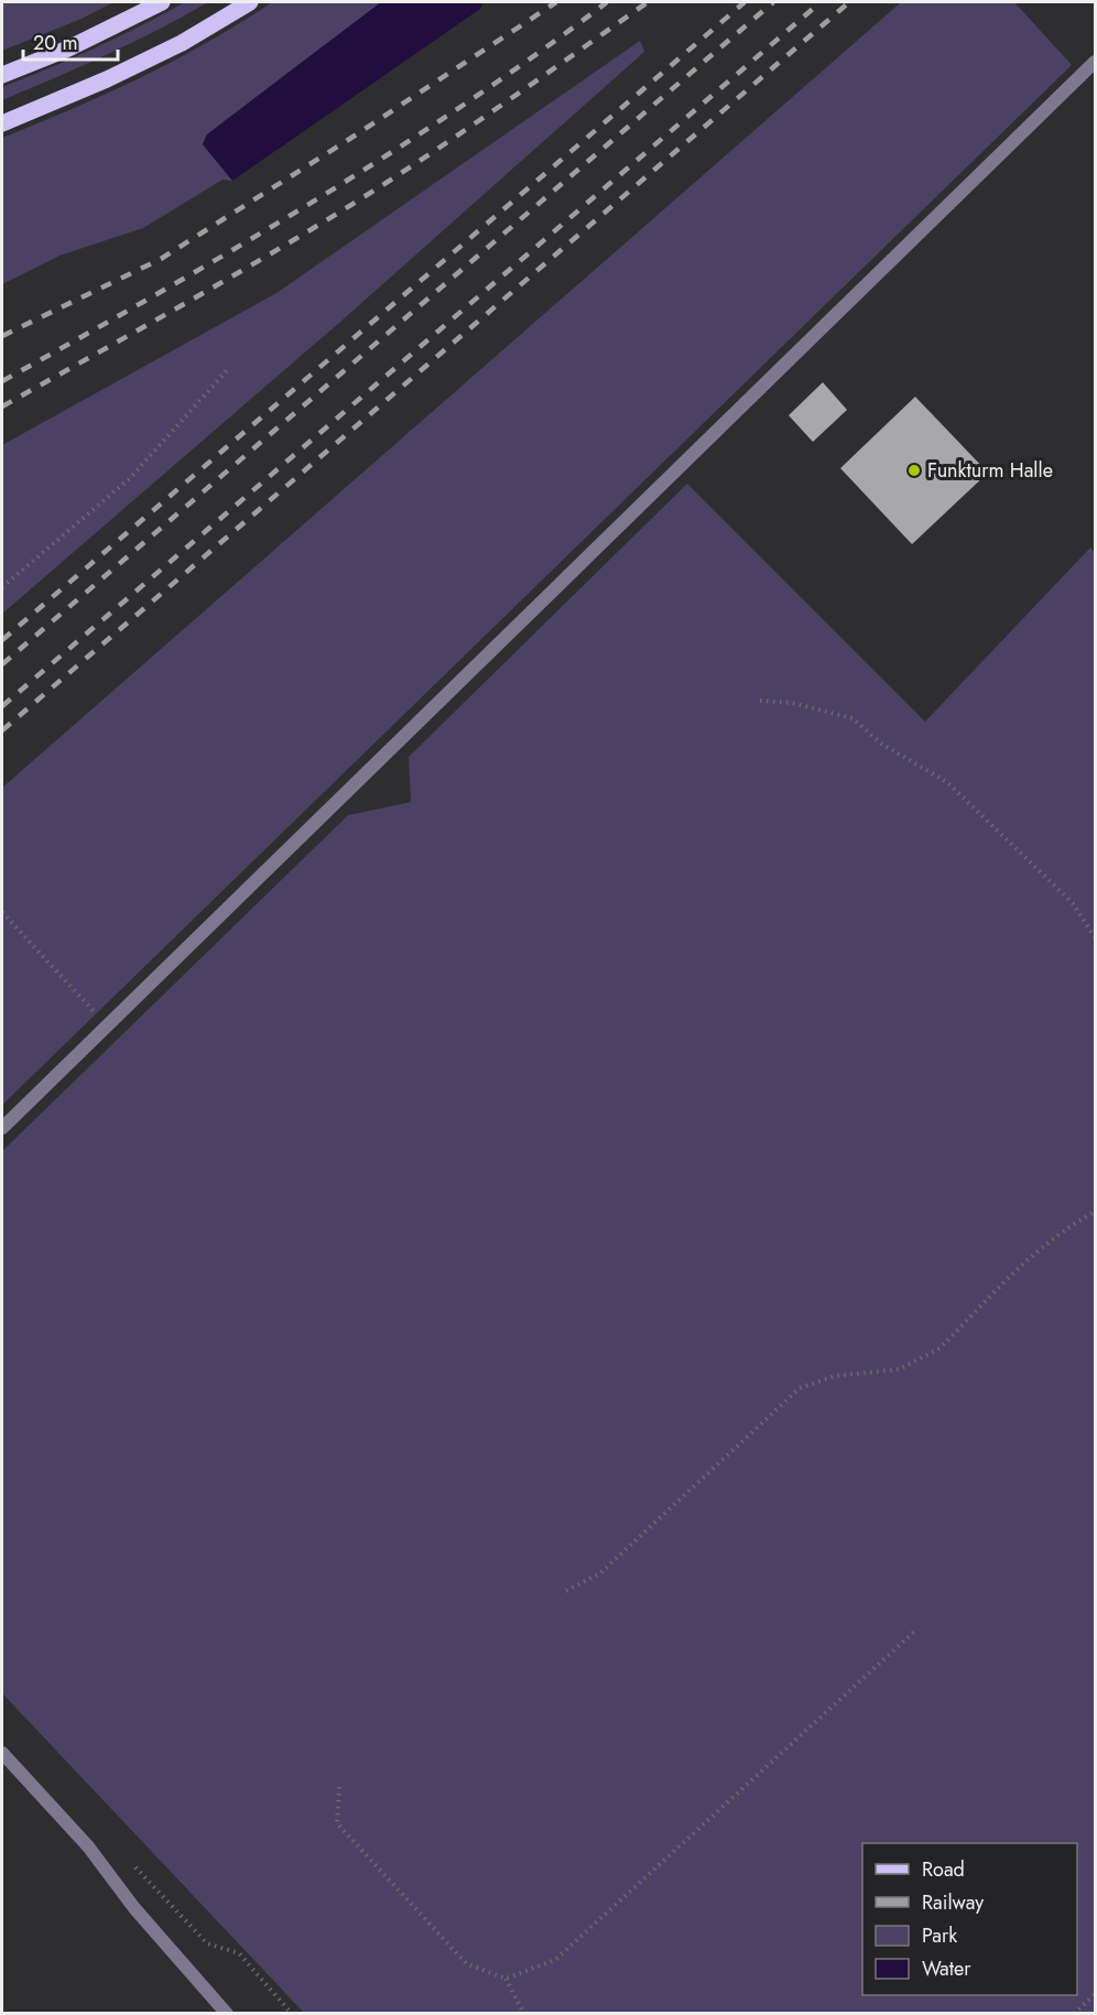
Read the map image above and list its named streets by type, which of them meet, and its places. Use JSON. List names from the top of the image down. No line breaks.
{"places":["Funkturm Halle"],"legend":["Road","Railway","Park","Water"],"scale_bar":"20 m"}
